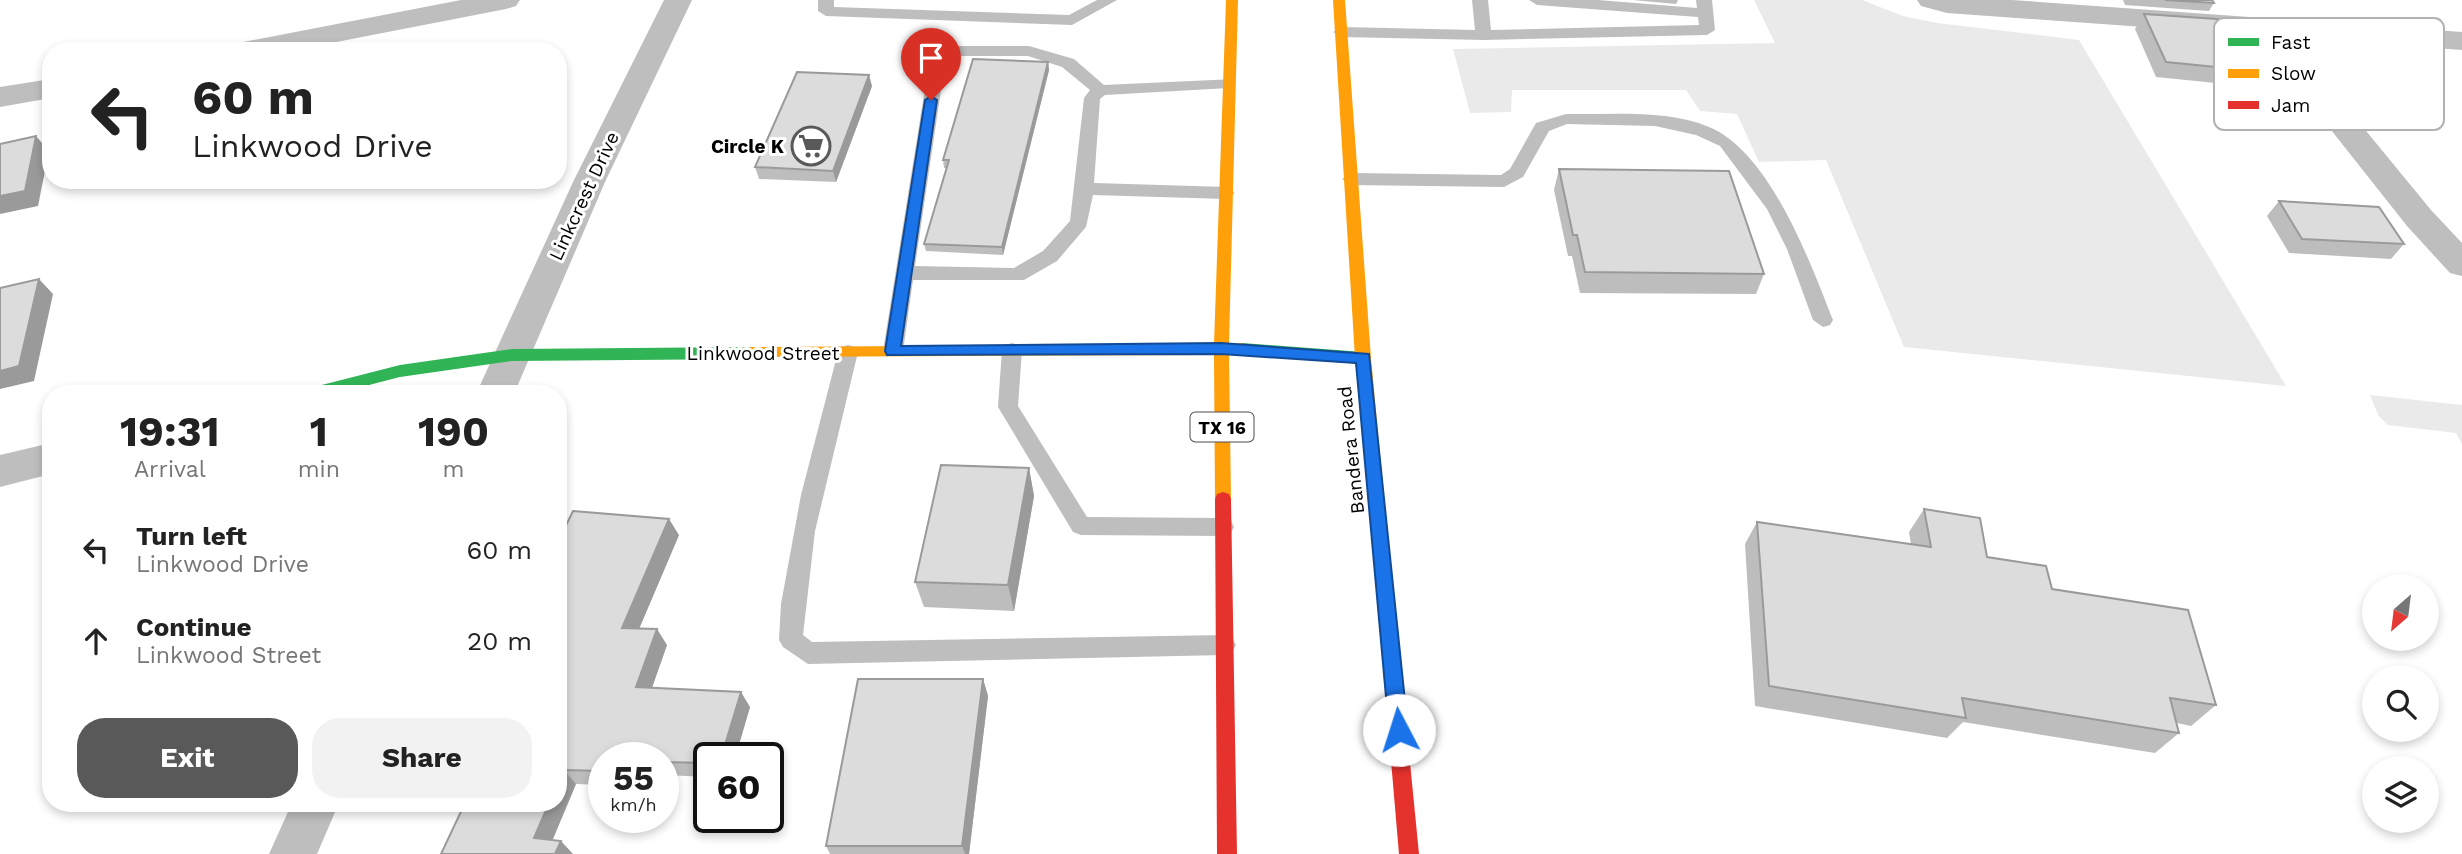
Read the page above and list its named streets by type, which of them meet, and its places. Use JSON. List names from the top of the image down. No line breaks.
{"streets":{"main road":["Linkwood Street","TX 16","Bandera Road"],"street":["Linkcrest Drive"]},"crossings":[["Linkcrest Drive","Linkwood Street"],["Linkwood Street","TX 16"],["Linkwood Street","Bandera Road"]],"places":{"supermarket":["Circle K"]},"legend":["Fast","Slow","Jam"],"north":"bottom left","page":{"turn":["60 m","Linkwood Drive"],"eta":["19:31","Arrival","1","min","190","m"],"list":[{"name":"Turn left","note":"Linkwood Drive","value":"60 m"},{"name":"Continue","note":"Linkwood Street","value":"20 m"}],"buttons":["Exit","Share"],"speed":"55 km/h","limit":"60"}}
